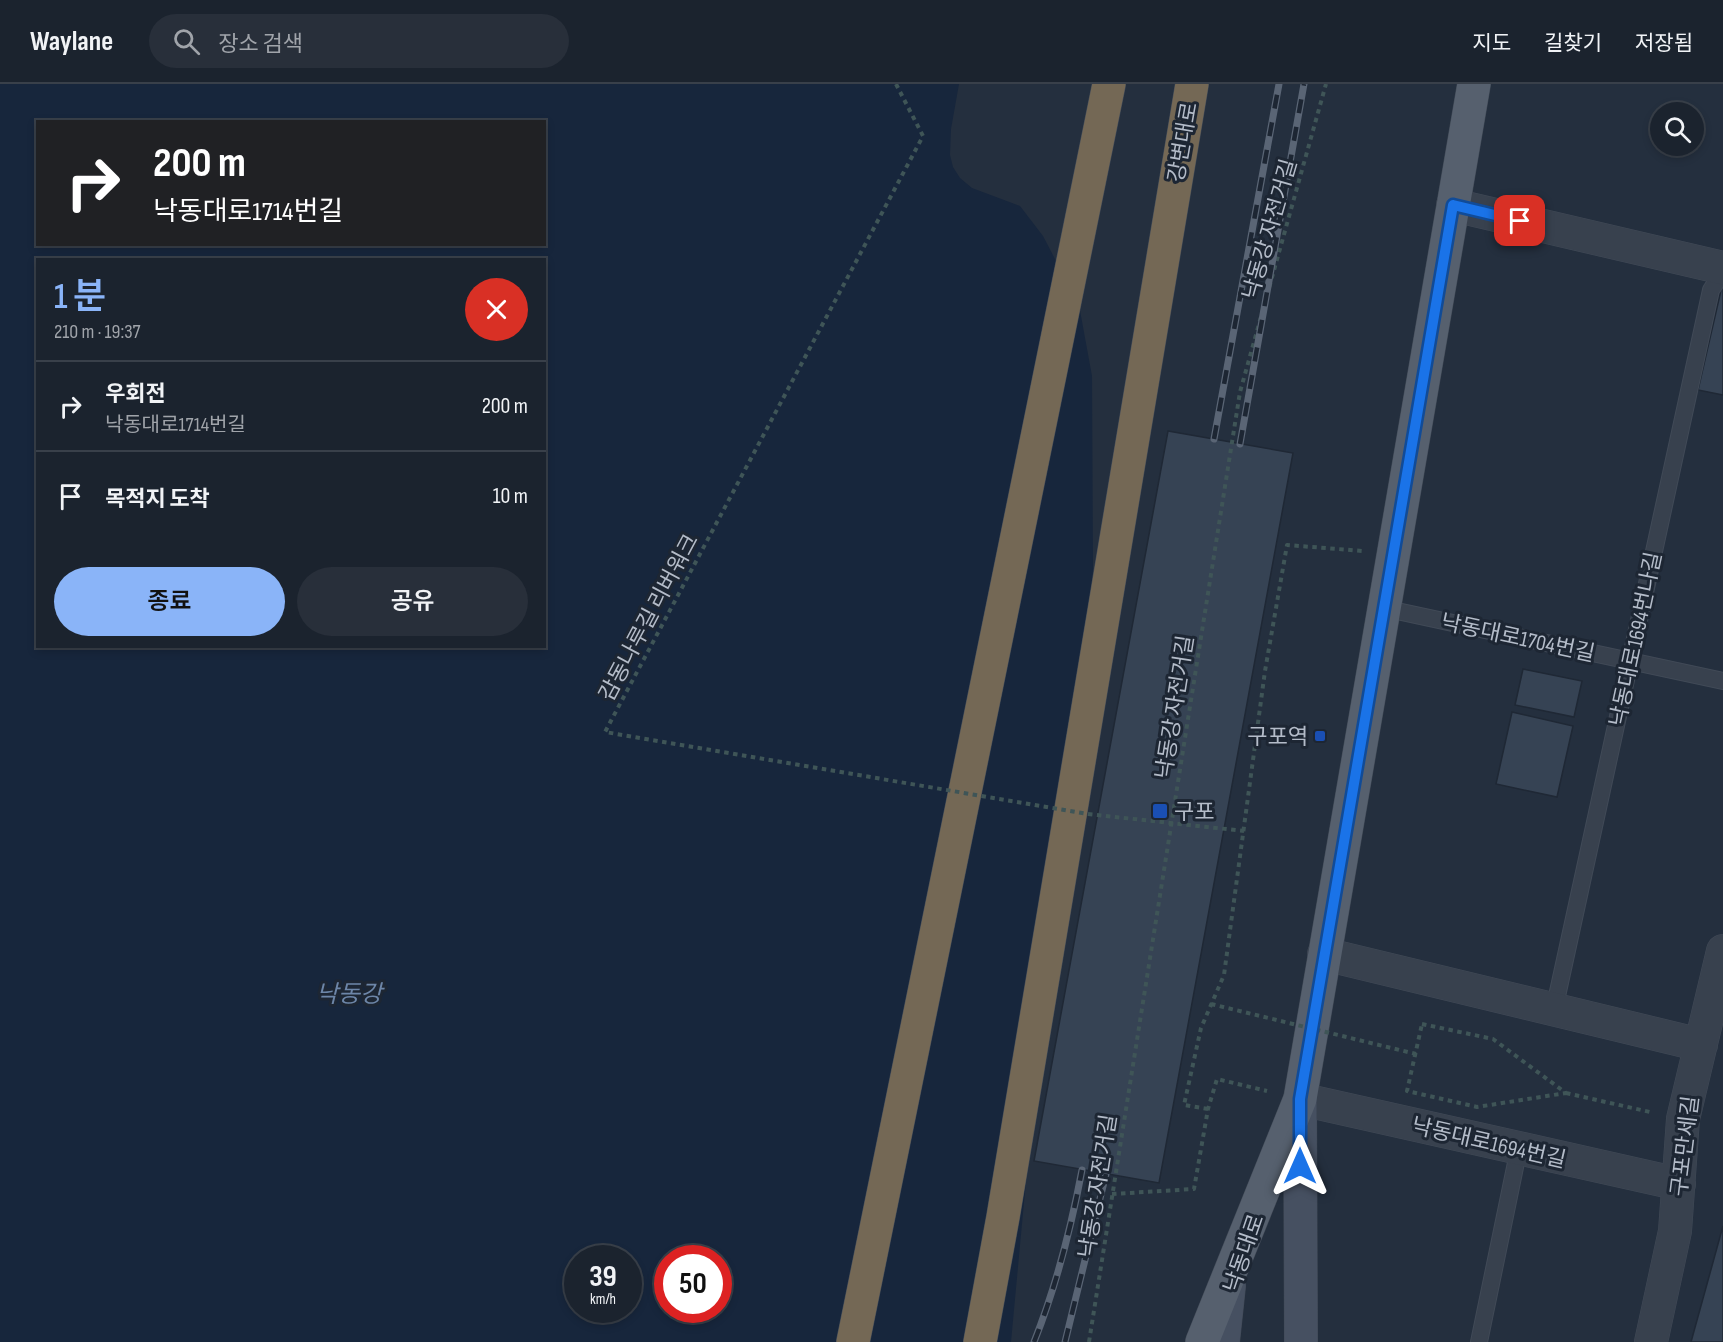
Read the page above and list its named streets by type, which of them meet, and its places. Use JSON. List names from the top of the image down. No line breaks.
{"streets":{"highway":["강변대로"],"main road":["낙동대로"],"street":["낙동대로1694번길","구포만세길"],"lane":["낙동대로1704번길","낙동대로1694번나길"],"path":["낙동강 자전거길","감동나루길 리버워크"]},"crossings":[["낙동대로1704번길","낙동대로1694번나길"],["낙동대로1704번길","낙동대로"],["낙동대로1694번길","구포만세길"],["낙동대로1694번길","낙동대로"]],"water":["낙동강"],"places":{"transit":["구포역","구포"]},"page":{"header":"Waylane","search":"장소 검색","nav":["지도","길찾기","저장됨"],"turn":["200 m","낙동대로1714번길"],"heading":["1 분","210 m · 19:37"],"list":[{"name":"우회전","note":"낙동대로1714번길","value":"200 m"},{"name":"목적지 도착","value":"10 m"}],"buttons":["종료","공유"],"speed":"39 km/h","limit":"50"}}
